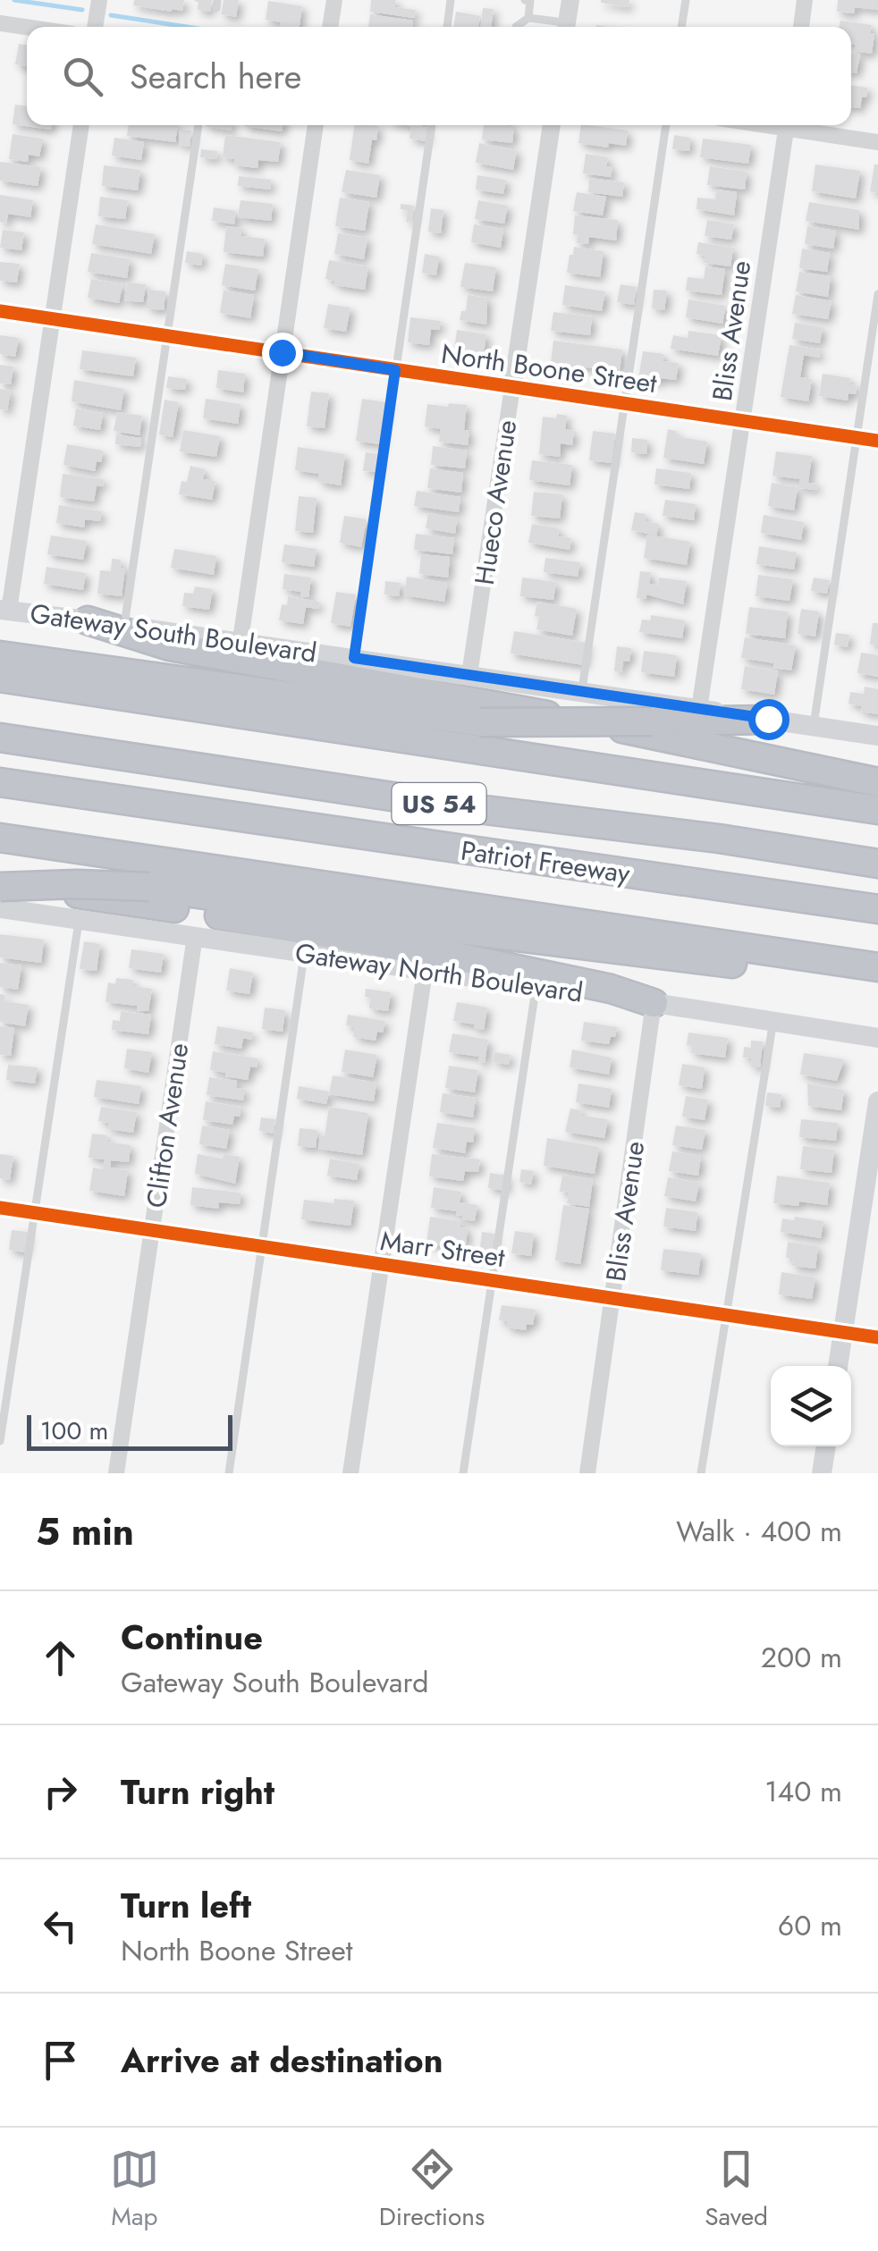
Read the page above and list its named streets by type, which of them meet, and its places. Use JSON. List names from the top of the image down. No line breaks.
{"streets":{"highway":["US 54","Patriot Freeway"],"main road":["Gateway South Boulevard","Gateway North Boulevard"],"street":["Bliss Avenue","North Boone Street","Hueco Avenue","Clifton Avenue","Marr Street"]},"crossings":[["Bliss Avenue","North Boone Street"],["Bliss Avenue","Gateway South Boulevard"],["Bliss Avenue","Gateway North Boulevard"],["Bliss Avenue","Marr Street"],["North Boone Street","Hueco Avenue"],["Hueco Avenue","Gateway South Boulevard"],["Gateway North Boulevard","Clifton Avenue"],["Clifton Avenue","Marr Street"]],"scale_bar":"100 m","page":{"search":"Search here","scale":"100 m","heading":["5 min","Walk · 400 m"],"list":[["Continue","Gateway South Boulevard","200 m"],["Turn right","140 m"],["Turn left","North Boone Street","60 m"],"Arrive at destination"],"nav":["Map","Directions","Saved"]}}
